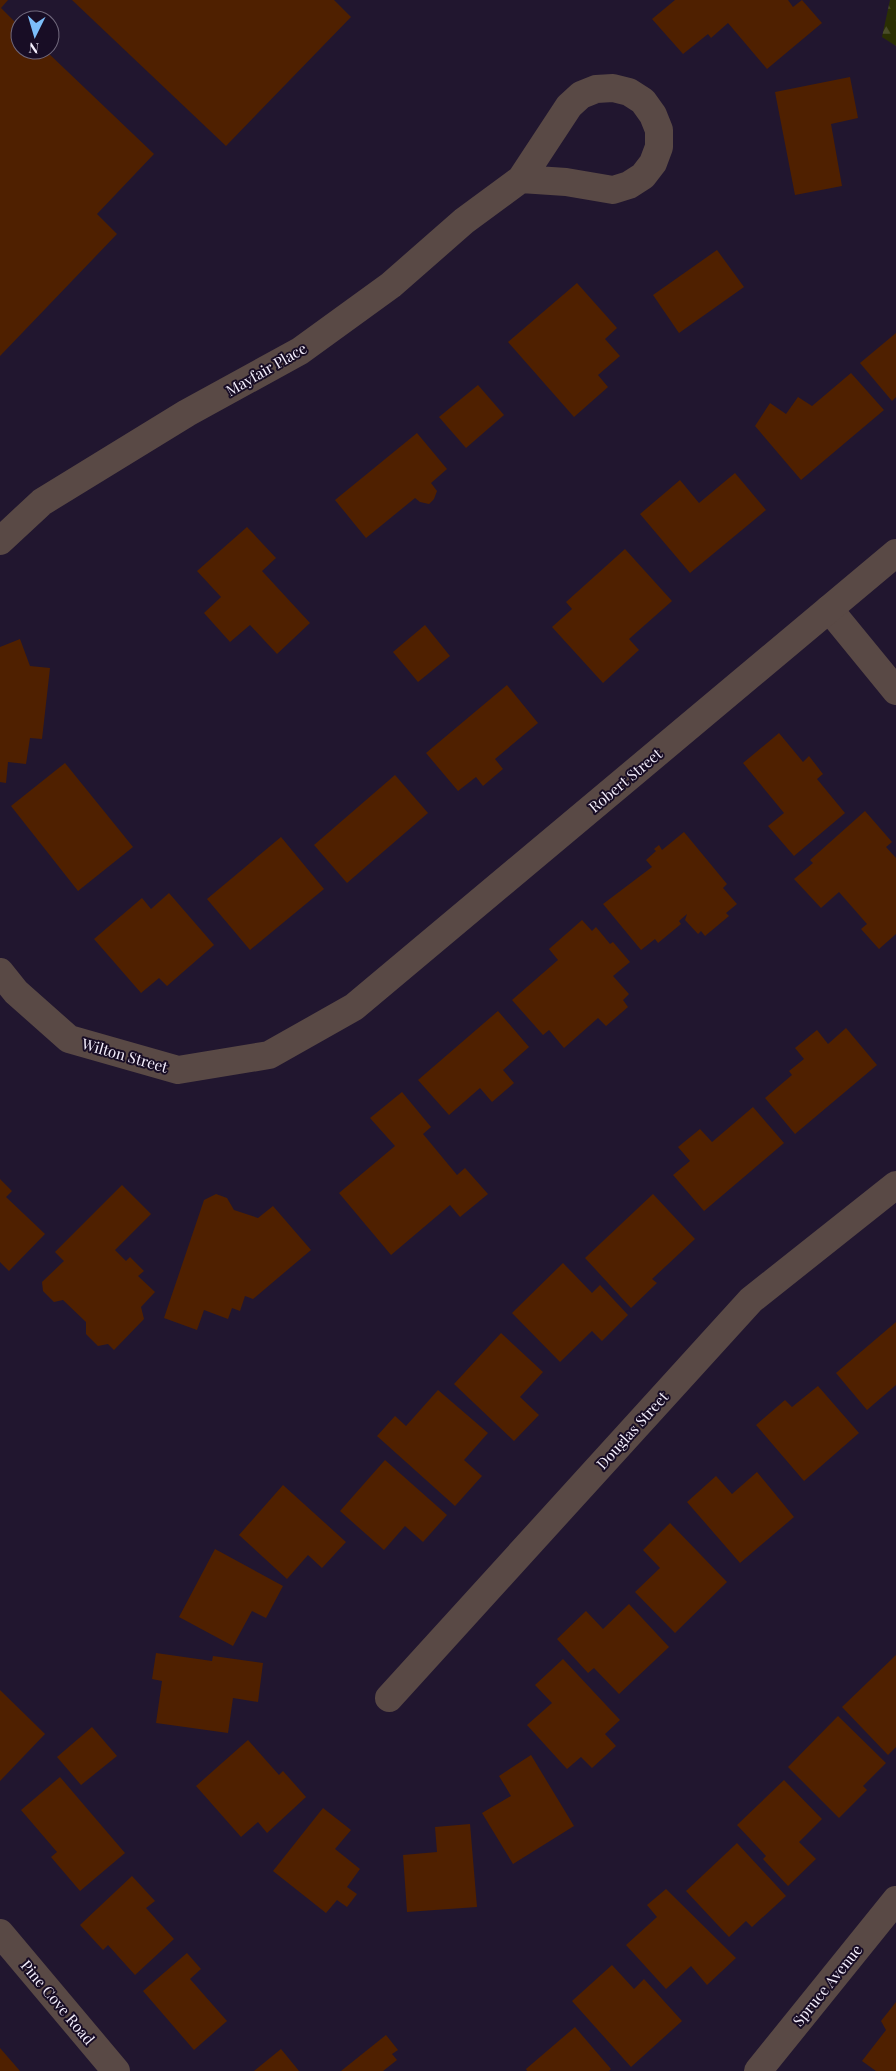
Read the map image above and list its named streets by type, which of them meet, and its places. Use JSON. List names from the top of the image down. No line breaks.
{"streets":{"street":["Mayfair Place","Robert Street","Wilton Street","Douglas Street","Spruce Avenue","Pine Cove Road"]},"crossings":[["Robert Street","Wilton Street"]],"north":"bottom"}
